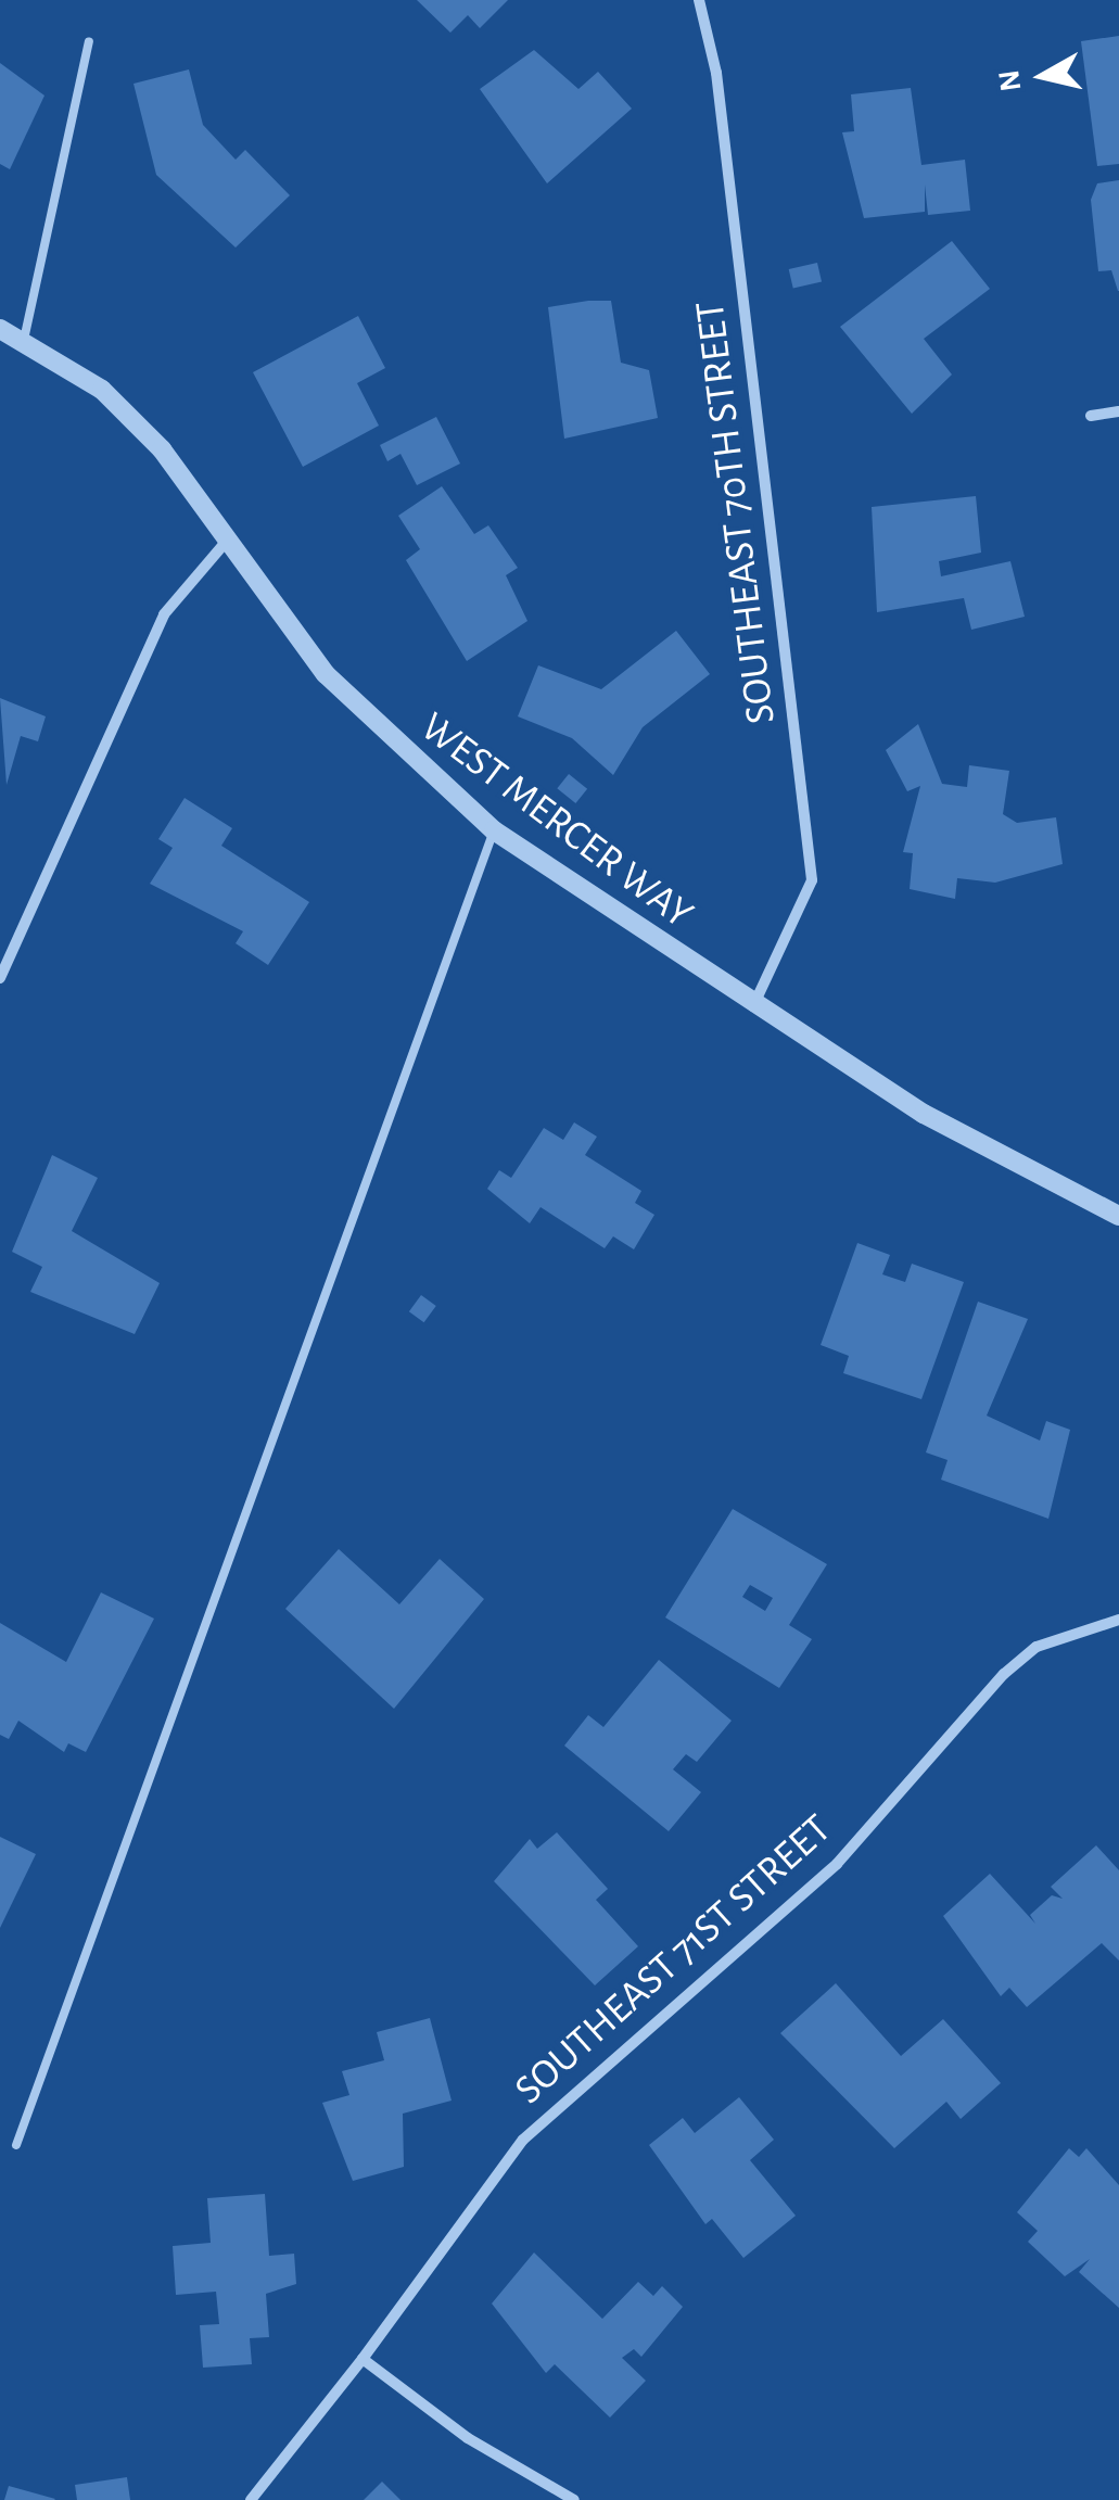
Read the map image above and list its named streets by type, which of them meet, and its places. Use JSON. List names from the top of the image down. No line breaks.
{"streets":{"street":["SOUTHEAST 70TH STREET","WEST MERCER WAY","SOUTHEAST 71ST STREET"]},"crossings":[["SOUTHEAST 70TH STREET","WEST MERCER WAY"]],"north":"left"}
